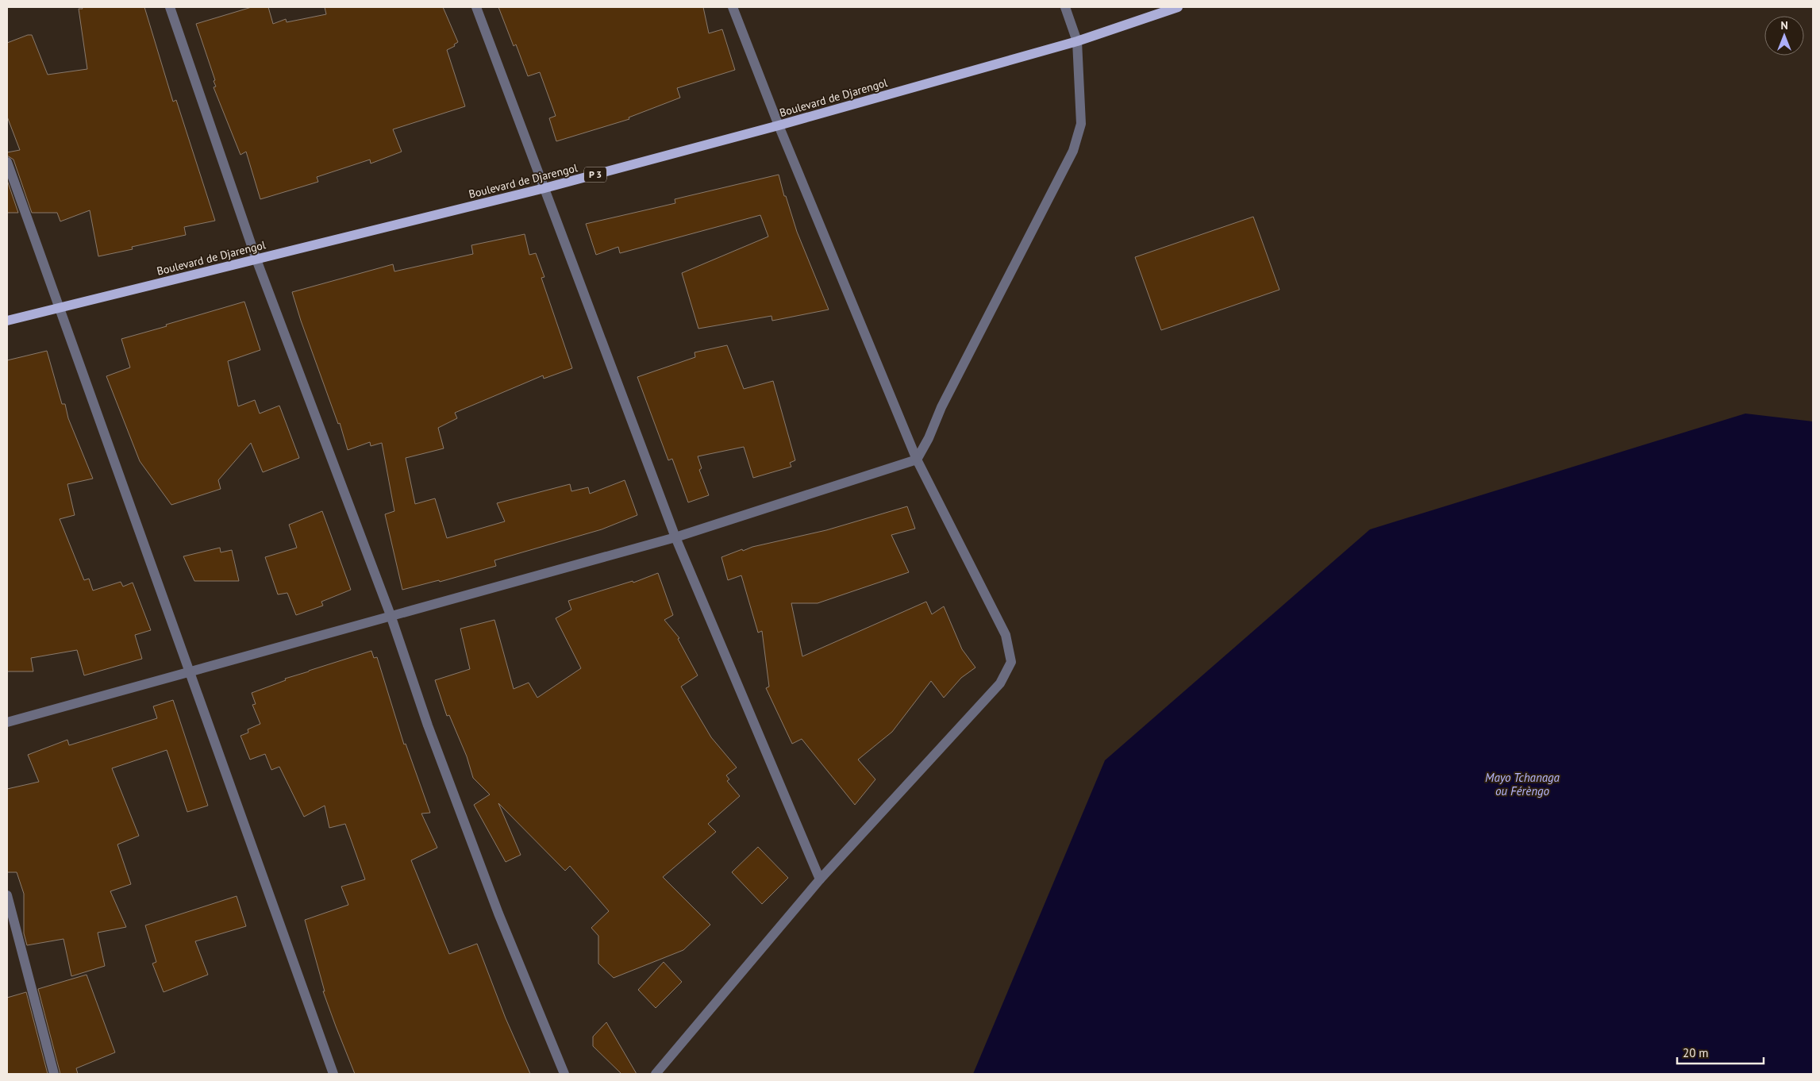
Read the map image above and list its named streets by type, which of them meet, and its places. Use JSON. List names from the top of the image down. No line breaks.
{"streets":{"main road":["Boulevard de Djarengol","P 3"]},"water":["Mayo Tchanaga ou Férèngo"],"scale_bar":"20 m","north":"top"}
